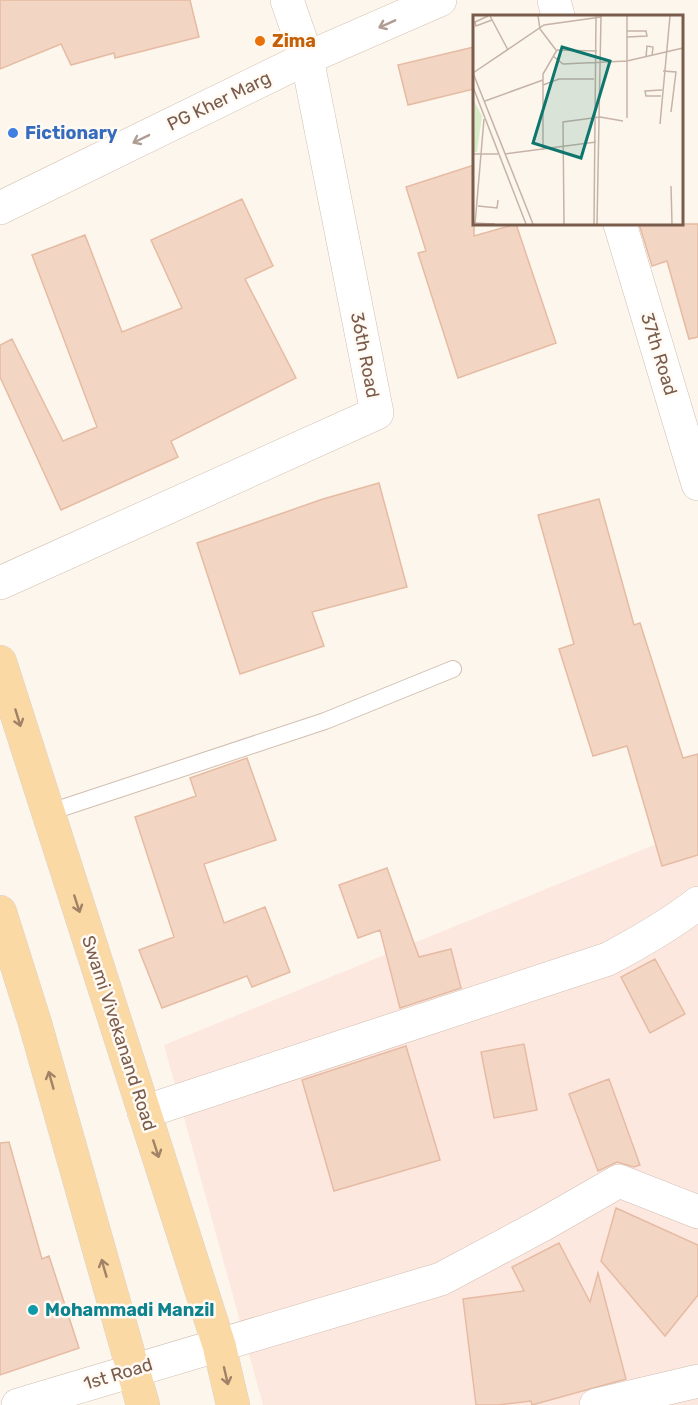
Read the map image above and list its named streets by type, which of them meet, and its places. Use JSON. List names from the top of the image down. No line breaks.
{"streets":{"main road":["Swami Vivekanand Road"],"street":["PG Kher Marg","37th Road","36th Road","1st Road"]},"crossings":[["PG Kher Marg","36th Road"],["Swami Vivekanand Road","1st Road"]],"one_way":["PG Kher Marg"],"places":["Zima","Fictionary","Mohammadi Manzil"]}
